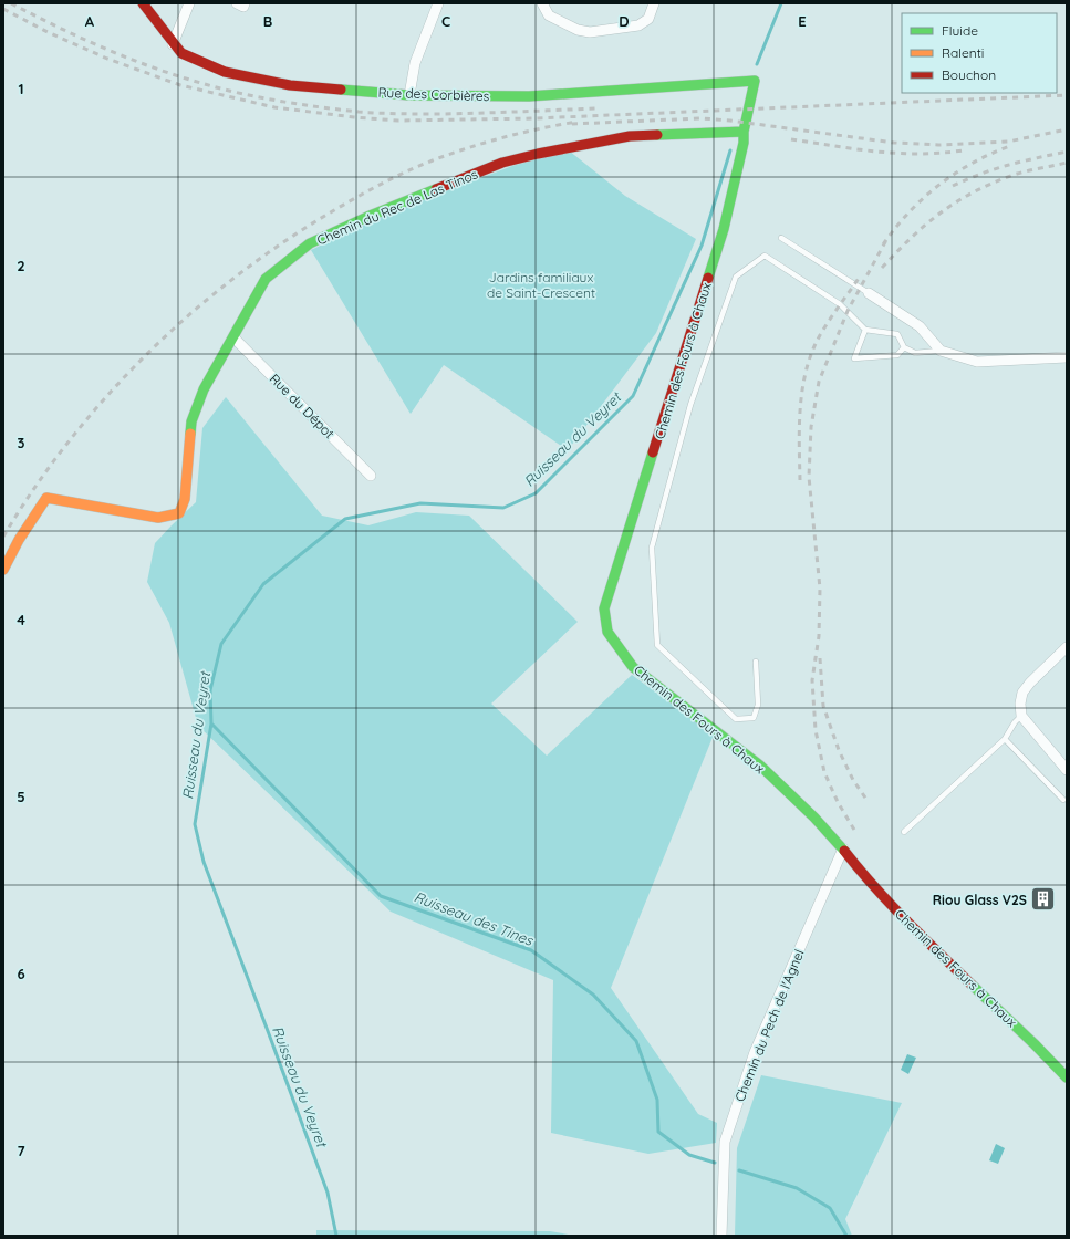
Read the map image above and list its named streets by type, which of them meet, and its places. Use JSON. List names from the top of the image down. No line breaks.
{"streets":{"street":["Rue des Corbières","Chemin du Rec de Las Tinos","Chemin des Fours à Chaux","Rue du Dépot","Chemin du Pech de l'Agnel"]},"crossings":[["Rue des Corbières","Chemin des Fours à Chaux"],["Chemin du Rec de Las Tinos","Chemin des Fours à Chaux"],["Chemin du Rec de Las Tinos","Rue du Dépot"],["Chemin des Fours à Chaux","Chemin du Pech de l'Agnel"]],"water":["Ruisseau du Veyret","Ruisseau des Tines"],"parks":["Jardins familiaux de Saint-Crescent"],"places":{"building":["Riou Glass V2S"]},"legend":["Fluide","Ralenti","Bouchon"],"grid":{"columns":["A","B","C","D","E"],"rows":["1","2","3","4","5","6","7"]}}
